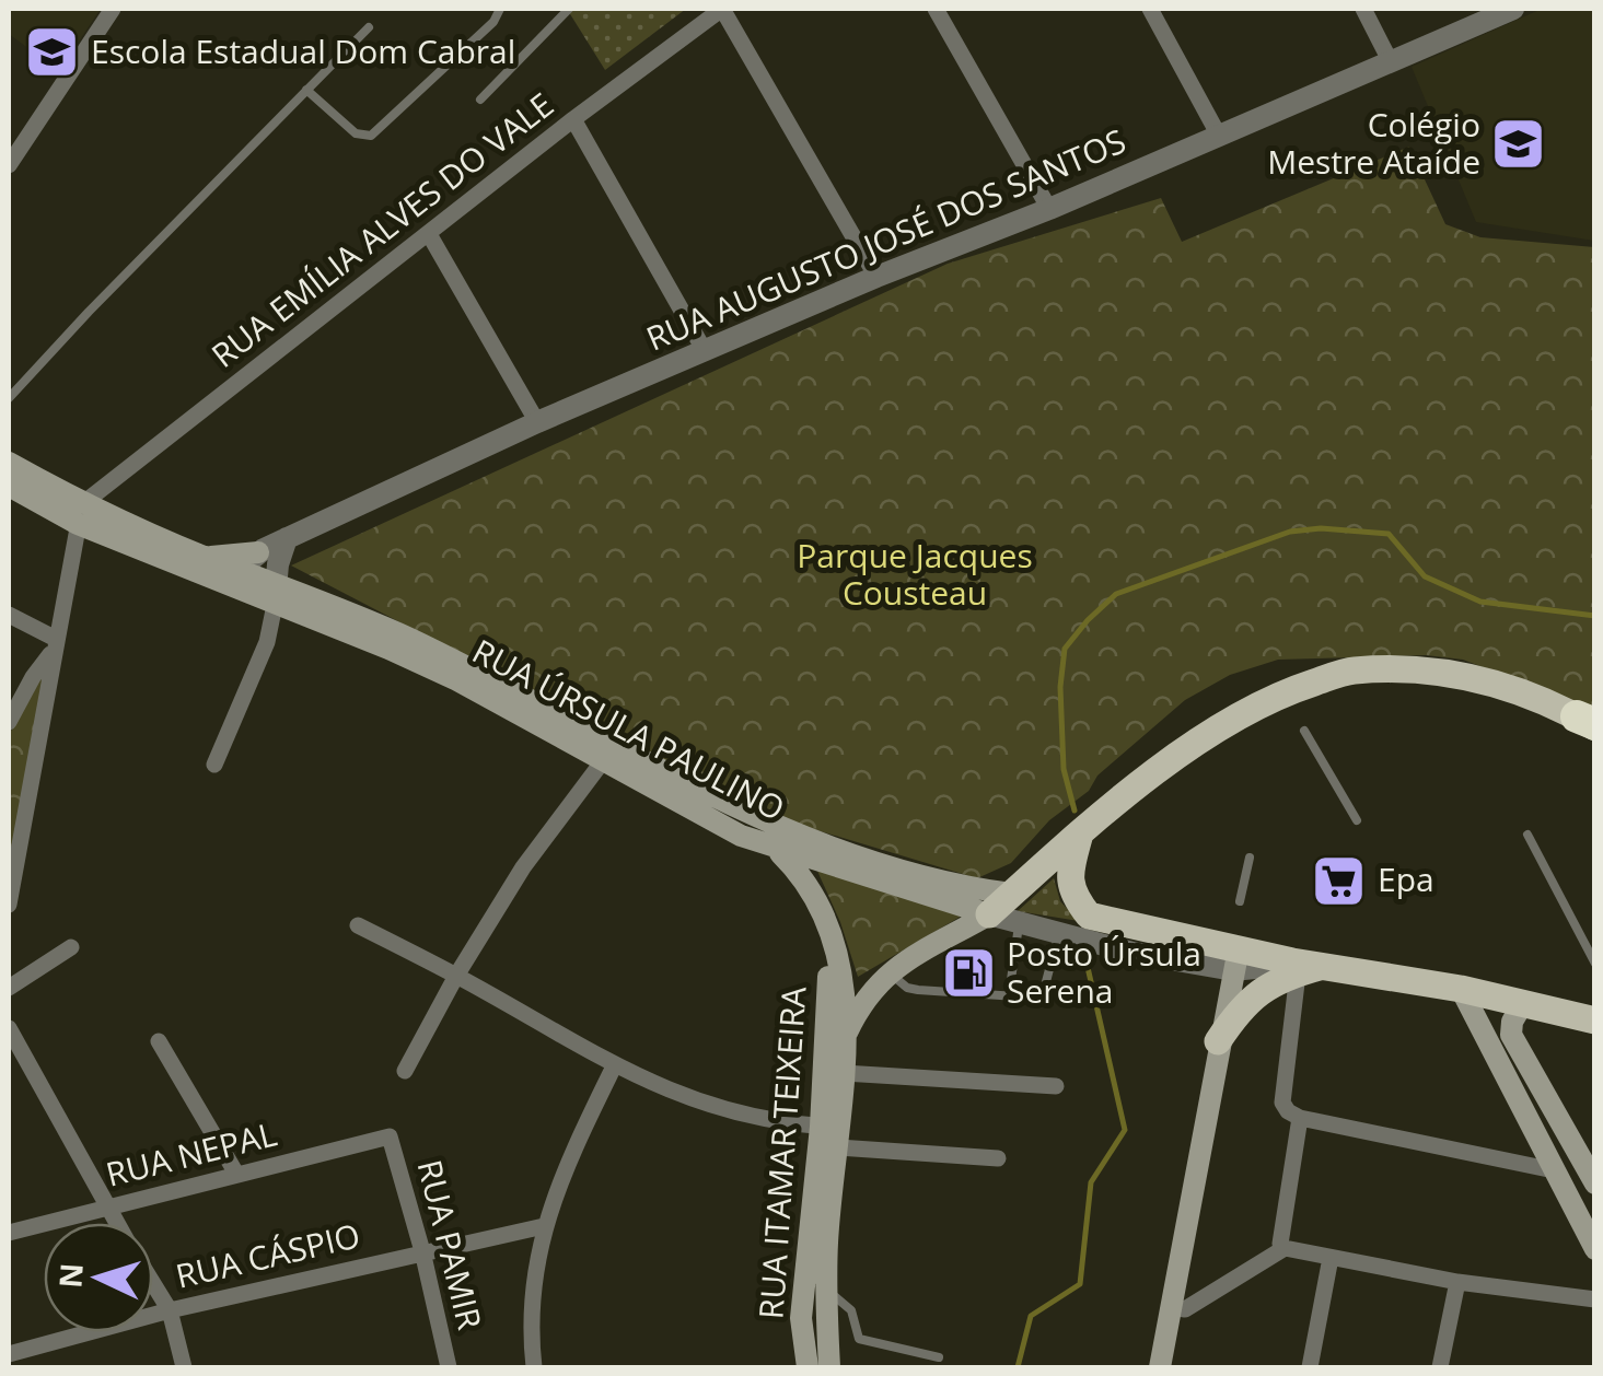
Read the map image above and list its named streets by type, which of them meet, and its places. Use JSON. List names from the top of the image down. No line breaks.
{"streets":{"main road":["RUA ÚRSULA PAULINO","RUA ITAMAR TEIXEIRA"],"street":["RUA EMÍLIA ALVES DO VALE","RUA AUGUSTO JOSÉ DOS SANTOS","RUA NEPAL","RUA PAMIR","RUA CÁSPIO"]},"crossings":[["RUA EMÍLIA ALVES DO VALE","RUA ÚRSULA PAULINO"],["RUA AUGUSTO JOSÉ DOS SANTOS","RUA ÚRSULA PAULINO"],["RUA ÚRSULA PAULINO","RUA ITAMAR TEIXEIRA"],["RUA NEPAL","RUA PAMIR"],["RUA PAMIR","RUA CÁSPIO"]],"parks":["Parque Jacques Cousteau"],"places":{"school or university":["Escola Estadual Dom Cabral","Colégio Mestre Ataíde"],"supermarket":["Epa"],"fuel station":["Posto Úrsula Serena"]},"north":"left"}
